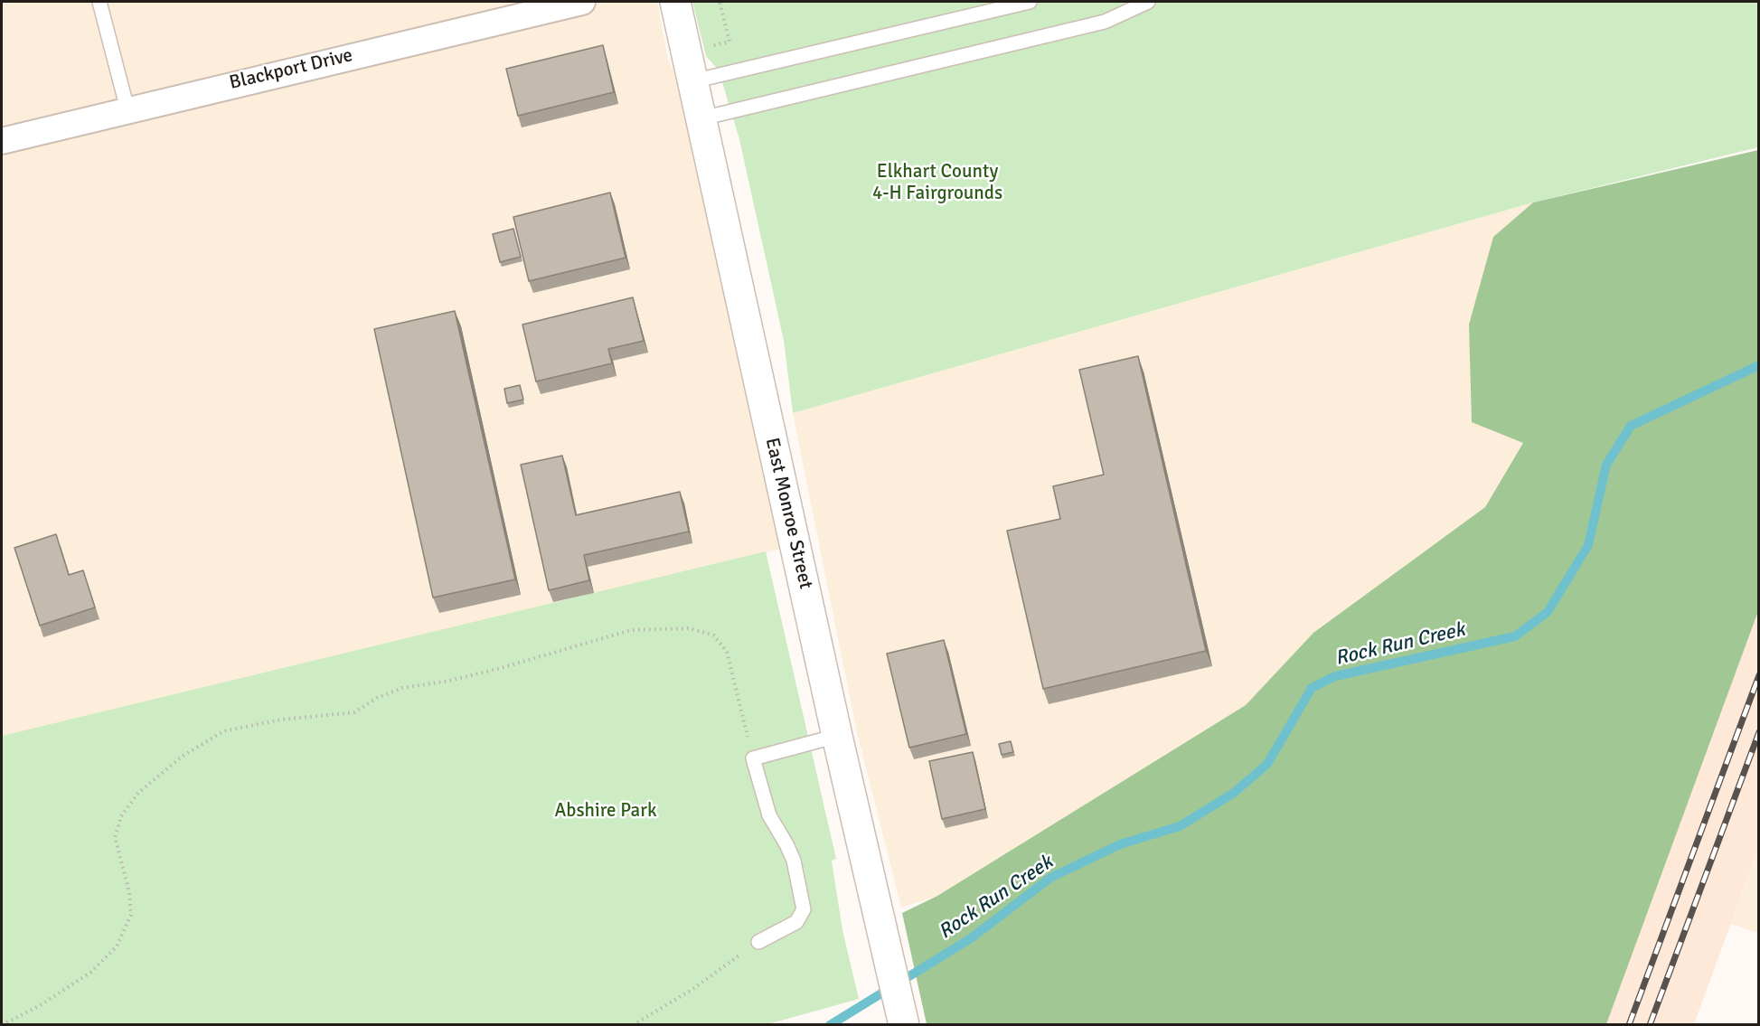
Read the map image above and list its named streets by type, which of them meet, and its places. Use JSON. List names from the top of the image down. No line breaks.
{"streets":{"street":["Blackport Drive","East Monroe Street"]},"water":["Rock Run Creek"],"parks":["Elkhart County 4-H Fairgrounds","Abshire Park"]}
